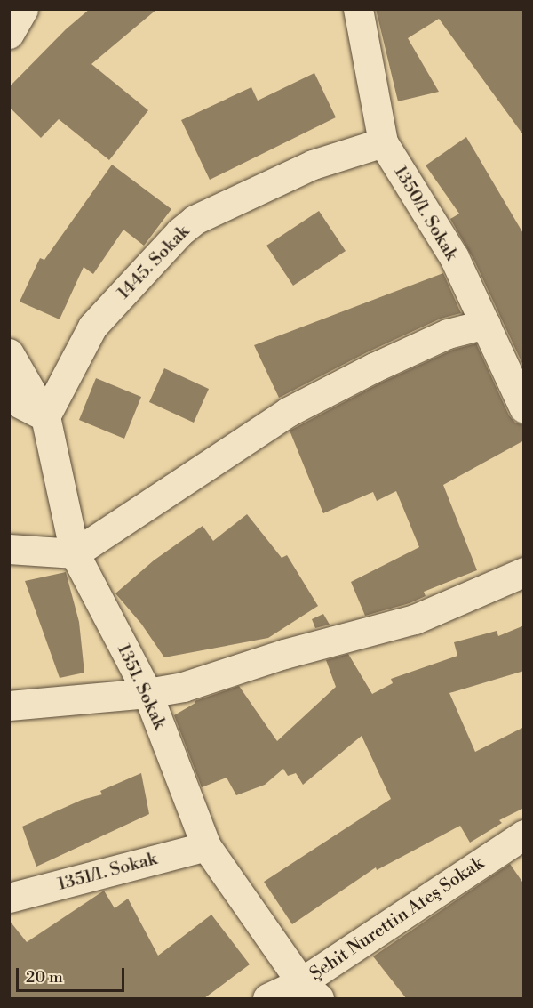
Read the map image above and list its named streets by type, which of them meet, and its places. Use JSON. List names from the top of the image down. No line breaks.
{"streets":{"street":["1350/1. Sokak","1445. Sokak","1351. Sokak","1351/1. Sokak","Şehit Nurettin Ateş Sokak"]},"crossings":[["1350/1. Sokak","1445. Sokak"],["1445. Sokak","1351. Sokak"],["1351. Sokak","1351/1. Sokak"],["1351. Sokak","Şehit Nurettin Ateş Sokak"]],"scale_bar":"20 m"}
